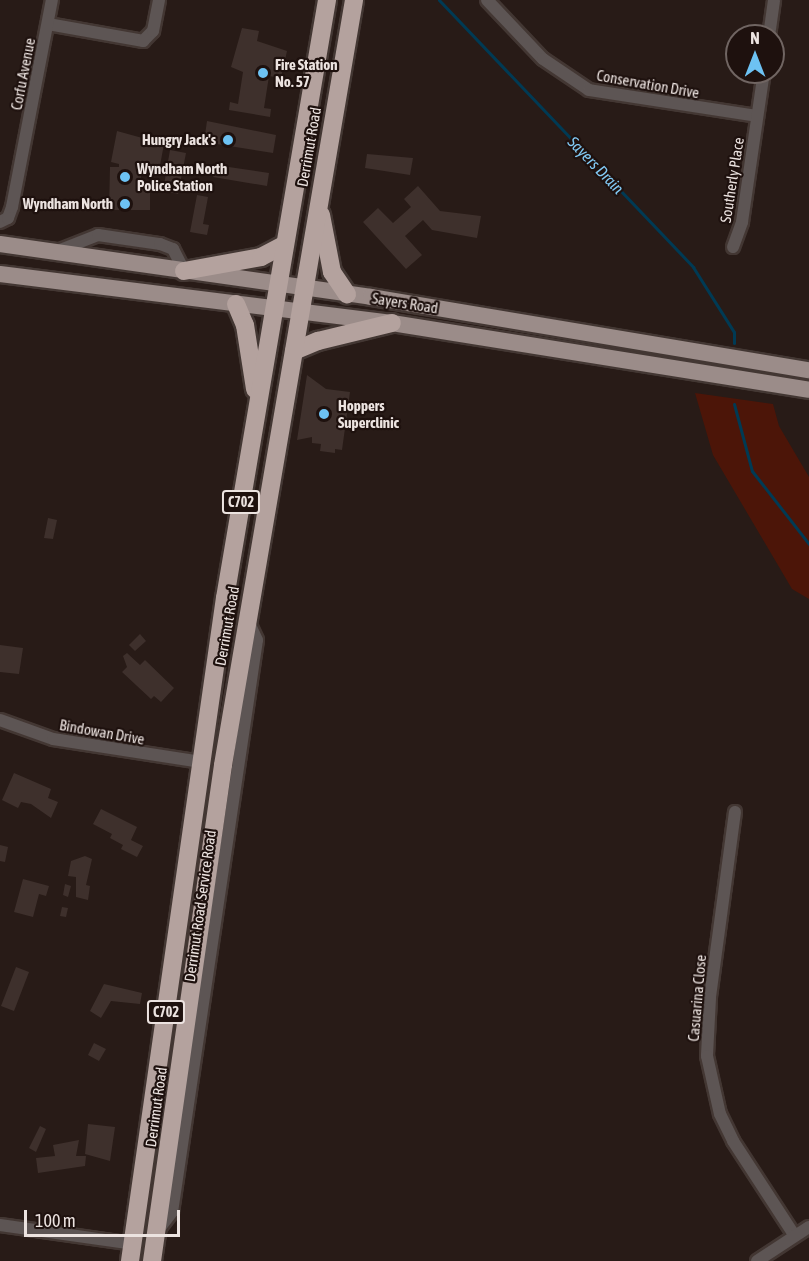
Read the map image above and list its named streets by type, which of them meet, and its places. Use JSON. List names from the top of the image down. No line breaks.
{"streets":{"highway":["Derrimut Road","C702"],"main road":["Sayers Road"],"street":["Corfu Avenue","Conservation Drive","Southerly Place","Bindowan Drive","Derrimut Road Service Road","Casuarina Close"]},"crossings":[["Conservation Drive","Southerly Place"],["Derrimut Road","Sayers Road"],["Derrimut Road","Bindowan Drive"],["Derrimut Road","Derrimut Road Service Road"]],"water":["Sayers Drain"],"places":["Fire Station No. 57","Hungry Jack's","Wyndham North Police Station","Wyndham North","Hoppers Superclinic"],"scale_bar":"100 m","north":"top"}
